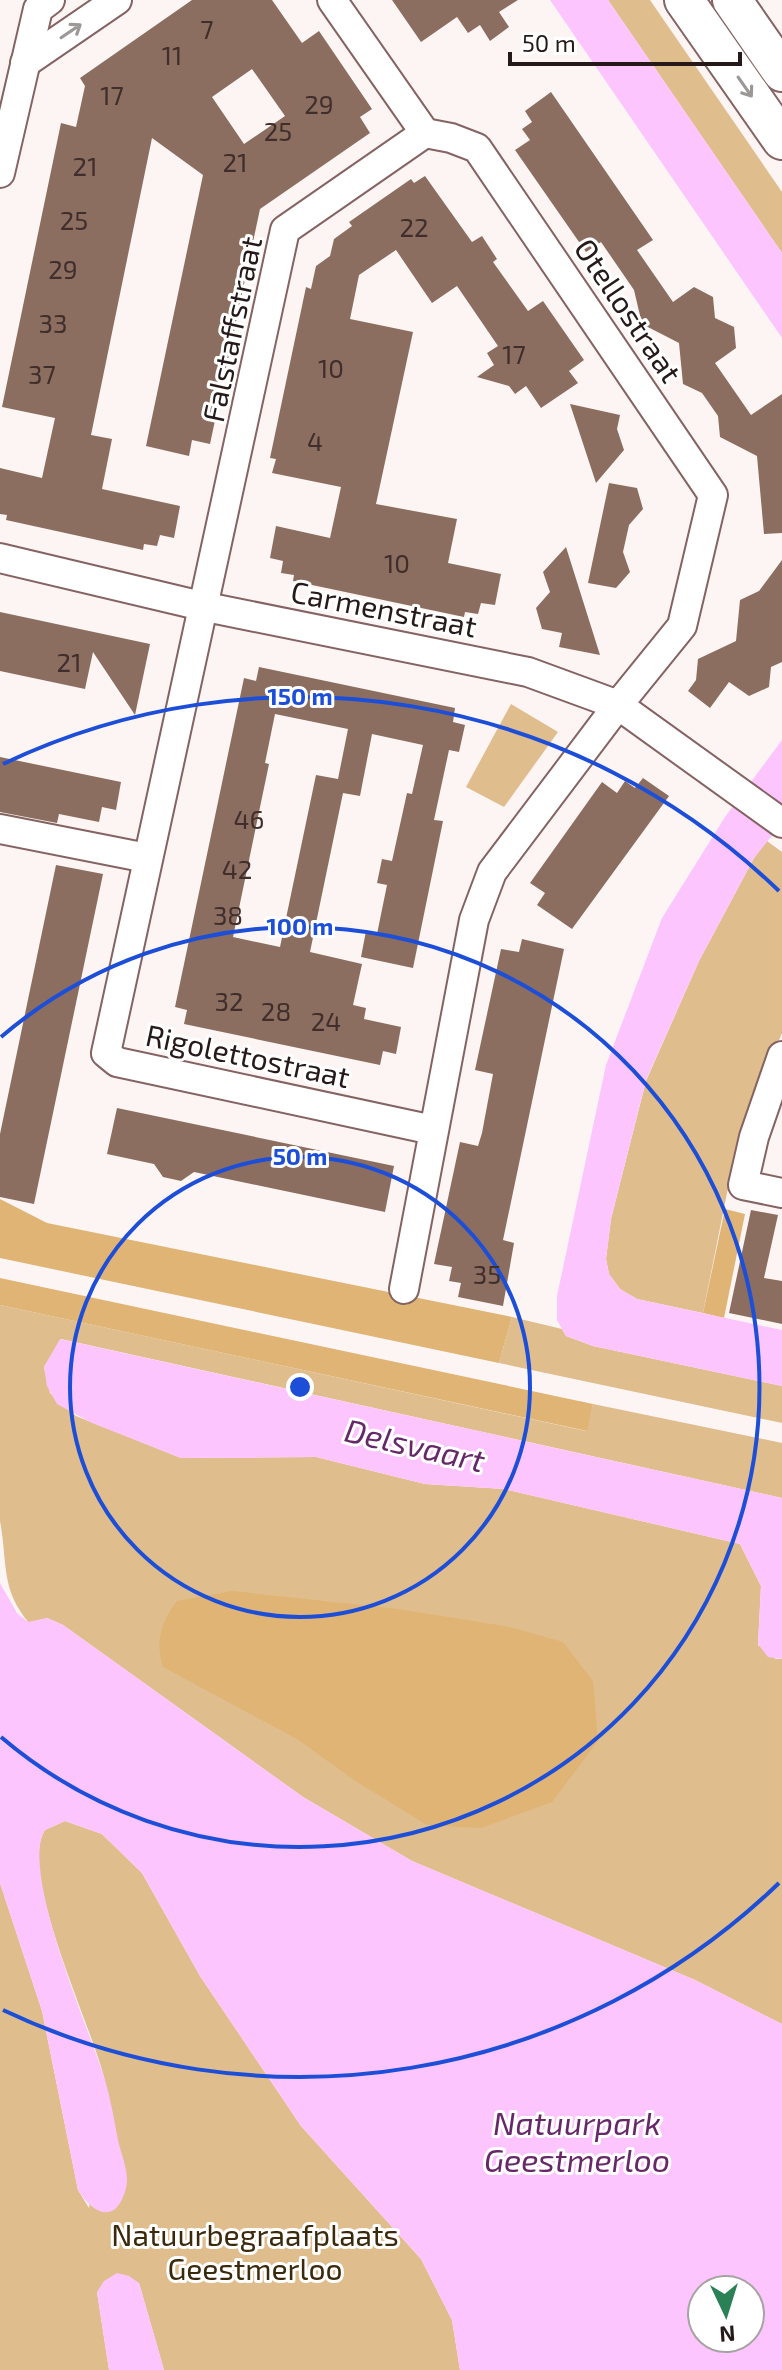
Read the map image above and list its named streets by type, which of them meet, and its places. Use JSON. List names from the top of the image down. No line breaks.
{"streets":{"street":["Otellostraat","Falstaffstraat","Carmenstraat","Rigolettostraat"]},"crossings":[["Otellostraat","Falstaffstraat"],["Otellostraat","Carmenstraat"],["Falstaffstraat","Carmenstraat"],["Falstaffstraat","Rigolettostraat"],["Carmenstraat","Rigolettostraat"]],"water":["Delsvaart","Natuurpark Geestmerloo"],"parks":["Natuurbegraafplaats Geestmerloo"],"house_numbers":["7","11","17","29","25","21","21","25","22","29","33","17","10","37","4","10","21","46","42","38","32","28","24","35"],"scale_bar":"50 m","north":"bottom","rings":["150 m","100 m","50 m"]}
